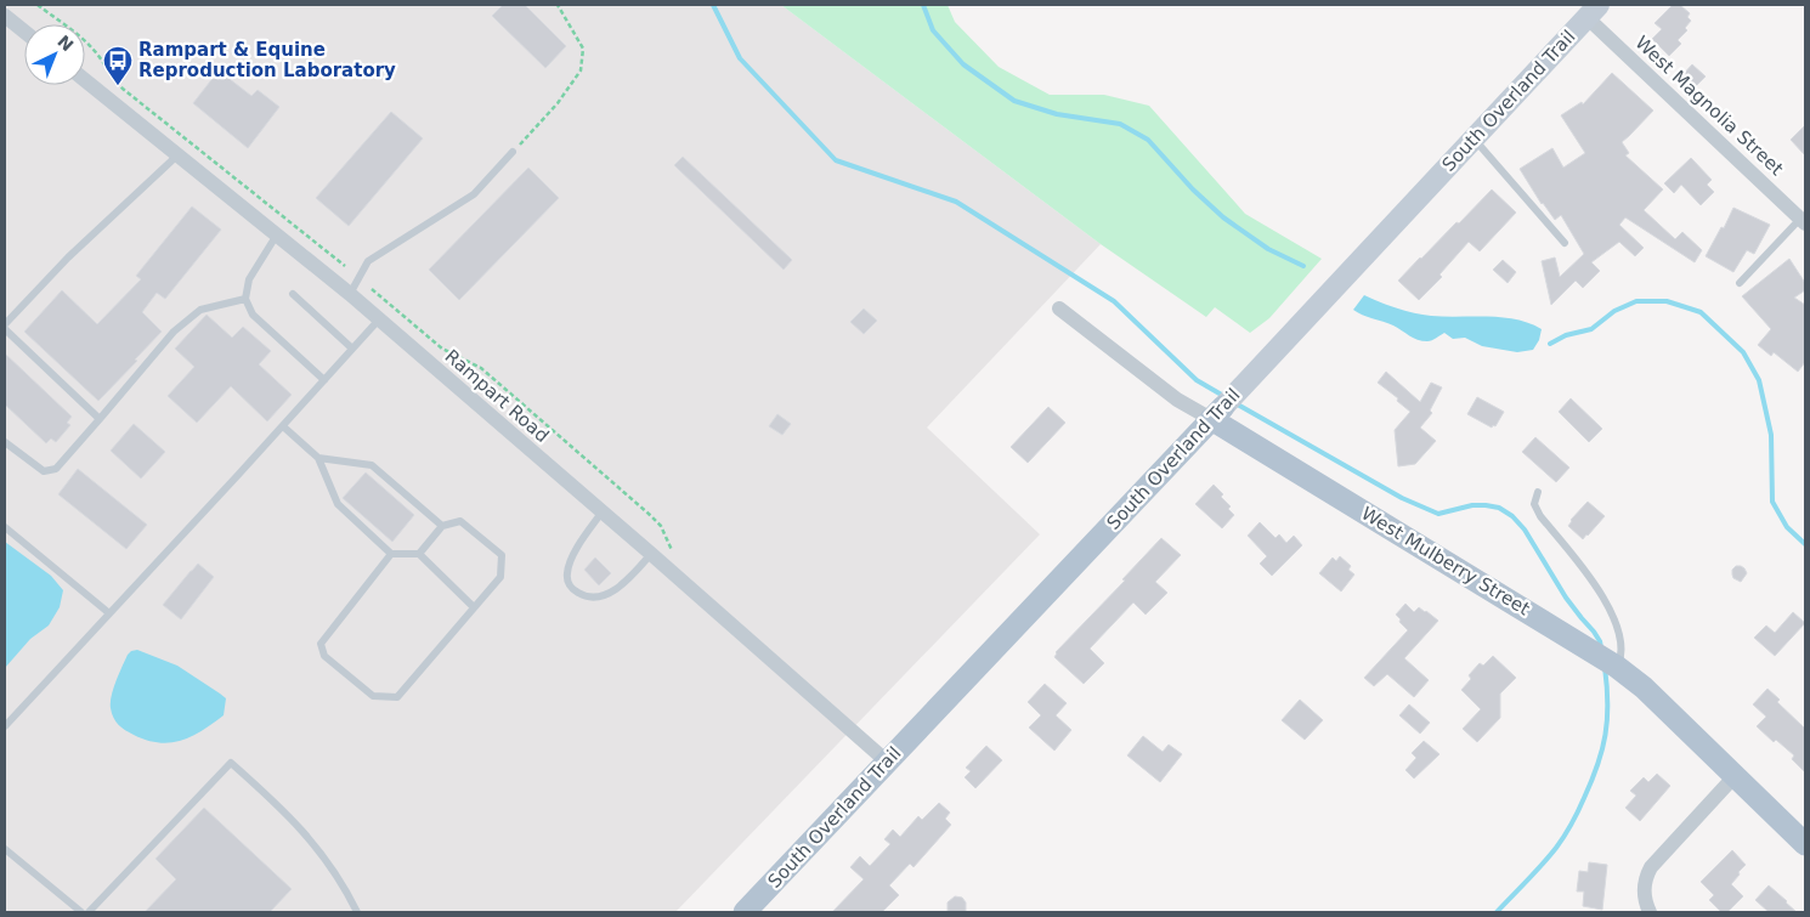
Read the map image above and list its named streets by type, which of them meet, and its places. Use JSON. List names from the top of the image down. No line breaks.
{"streets":{"main road":["South Overland Trail","West Mulberry Street"],"street":["West Magnolia Street","Rampart Road"]},"crossings":[["South Overland Trail","West Magnolia Street"],["South Overland Trail","Rampart Road"],["South Overland Trail","West Mulberry Street"]],"places":{"bus stop":["Rampart & Equine Reproduction Laboratory"]},"north":"top right"}
